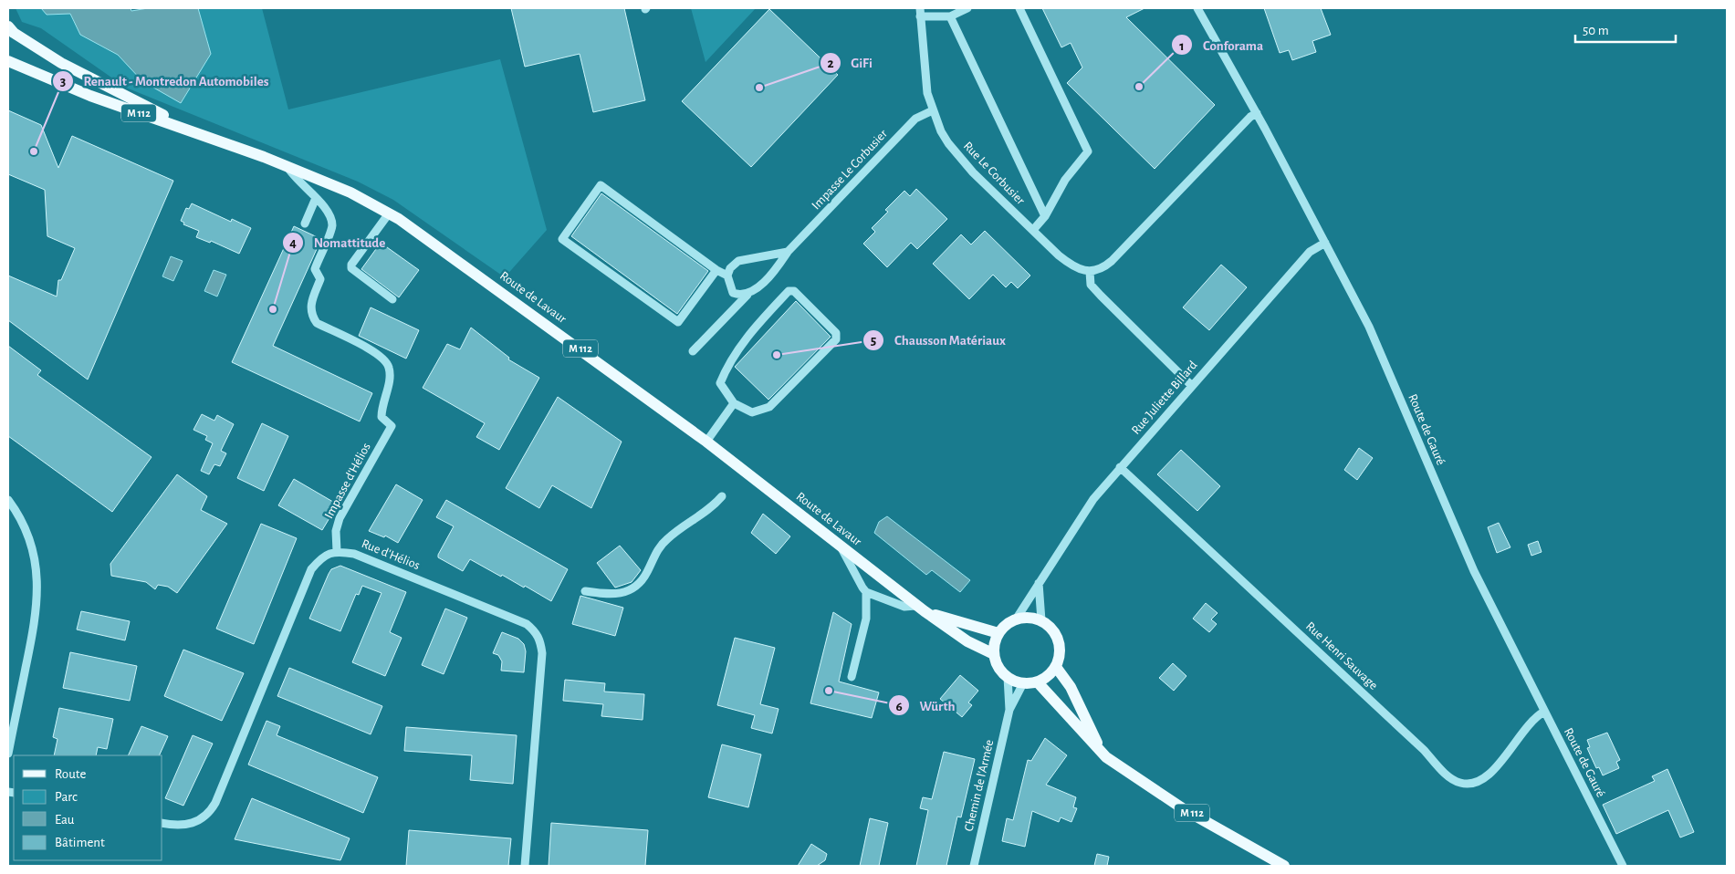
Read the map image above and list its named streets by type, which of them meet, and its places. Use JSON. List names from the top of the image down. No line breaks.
{"streets":{"main road":["M 112","Route de Lavaur"],"street":["Impasse Le Corbusier","Rue Le Corbusier","Rue Juliette Billard","Route de Gauré","Impasse d'Hélios","Rue d'Hélios","Rue Henri Sauvage","Chemin de l'Armée"]},"crossings":[["M 112","Route de Lavaur"],["M 112","Rue Juliette Billard"],["M 112","Chemin de l'Armée"],["Impasse Le Corbusier","Rue Le Corbusier"],["Route de Lavaur","Rue Juliette Billard"],["Route de Lavaur","Chemin de l'Armée"],["Rue Juliette Billard","Route de Gauré"],["Rue Juliette Billard","Rue Henri Sauvage"],["Rue Juliette Billard","Chemin de l'Armée"],["Route de Gauré","Rue Henri Sauvage"],["Impasse d'Hélios","Rue d'Hélios"]],"places":["Conforama","GiFi","Renault - Montredon Automobiles","Nomattitude","Chausson Matériaux","Würth"],"legend":["Route","Parc","Eau","Bâtiment"],"scale_bar":"50 m"}
